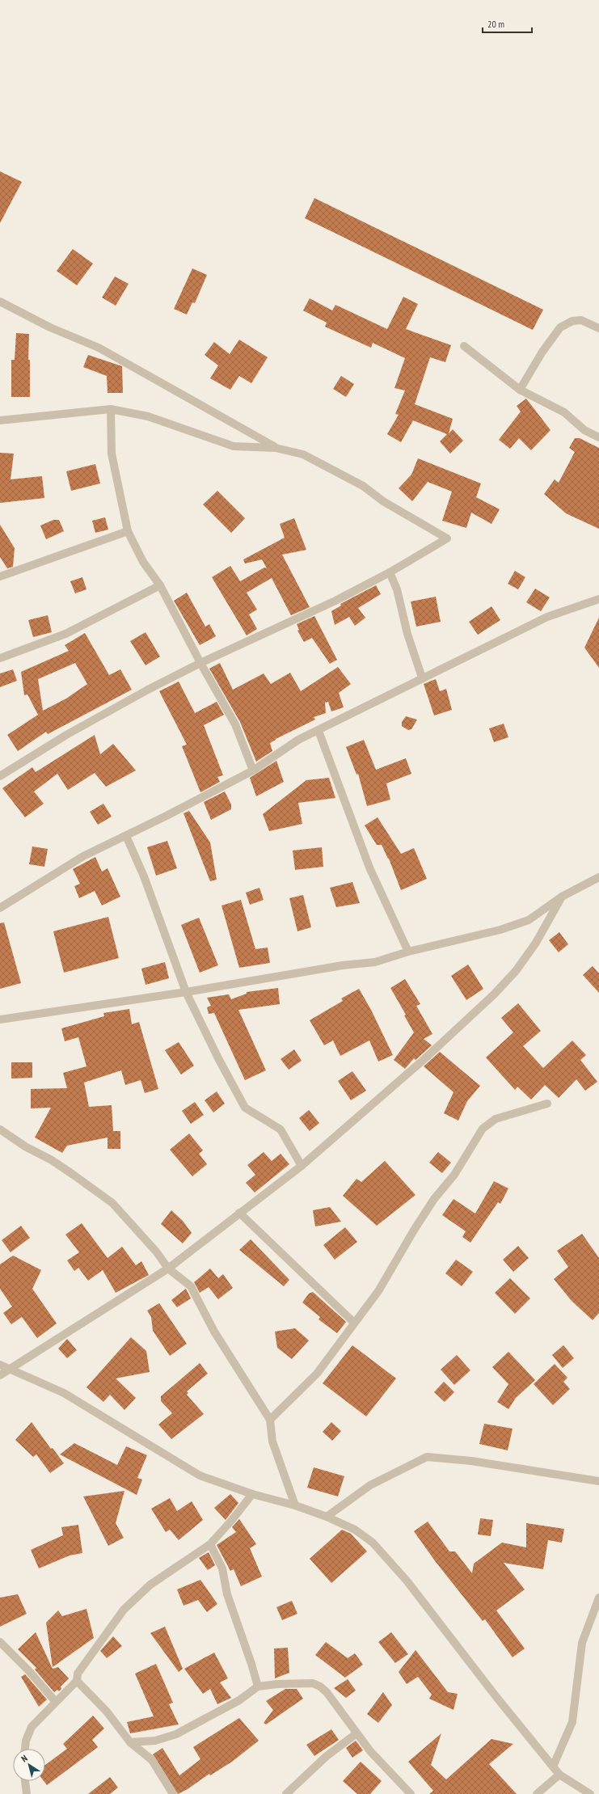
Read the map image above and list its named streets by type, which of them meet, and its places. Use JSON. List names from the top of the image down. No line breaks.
{"scale_bar":"20 m","north":"top left"}
